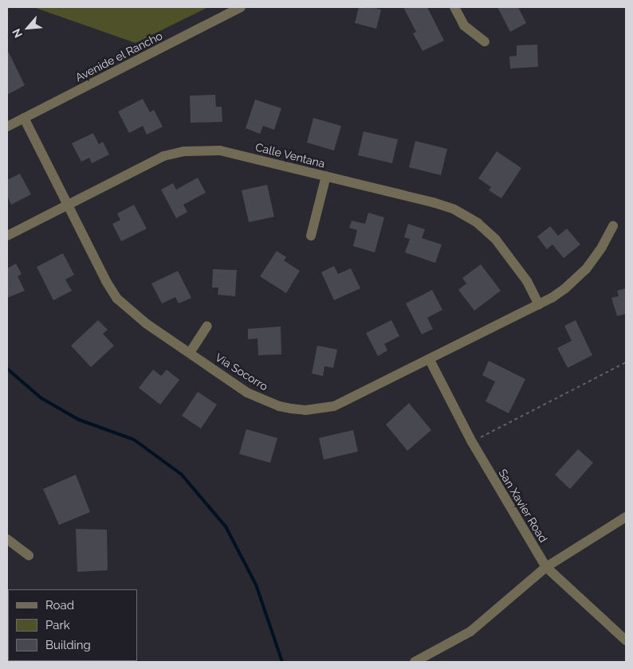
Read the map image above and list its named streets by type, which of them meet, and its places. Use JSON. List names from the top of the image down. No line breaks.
{"streets":{"street":["Avenide el Rancho","Calle Ventana","Via Socorro","San Xavier Road"]},"crossings":[["Avenide el Rancho","Via Socorro"],["Calle Ventana","Via Socorro"],["Via Socorro","San Xavier Road"]],"legend":["Road","Park","Building"],"north":"bottom left"}
